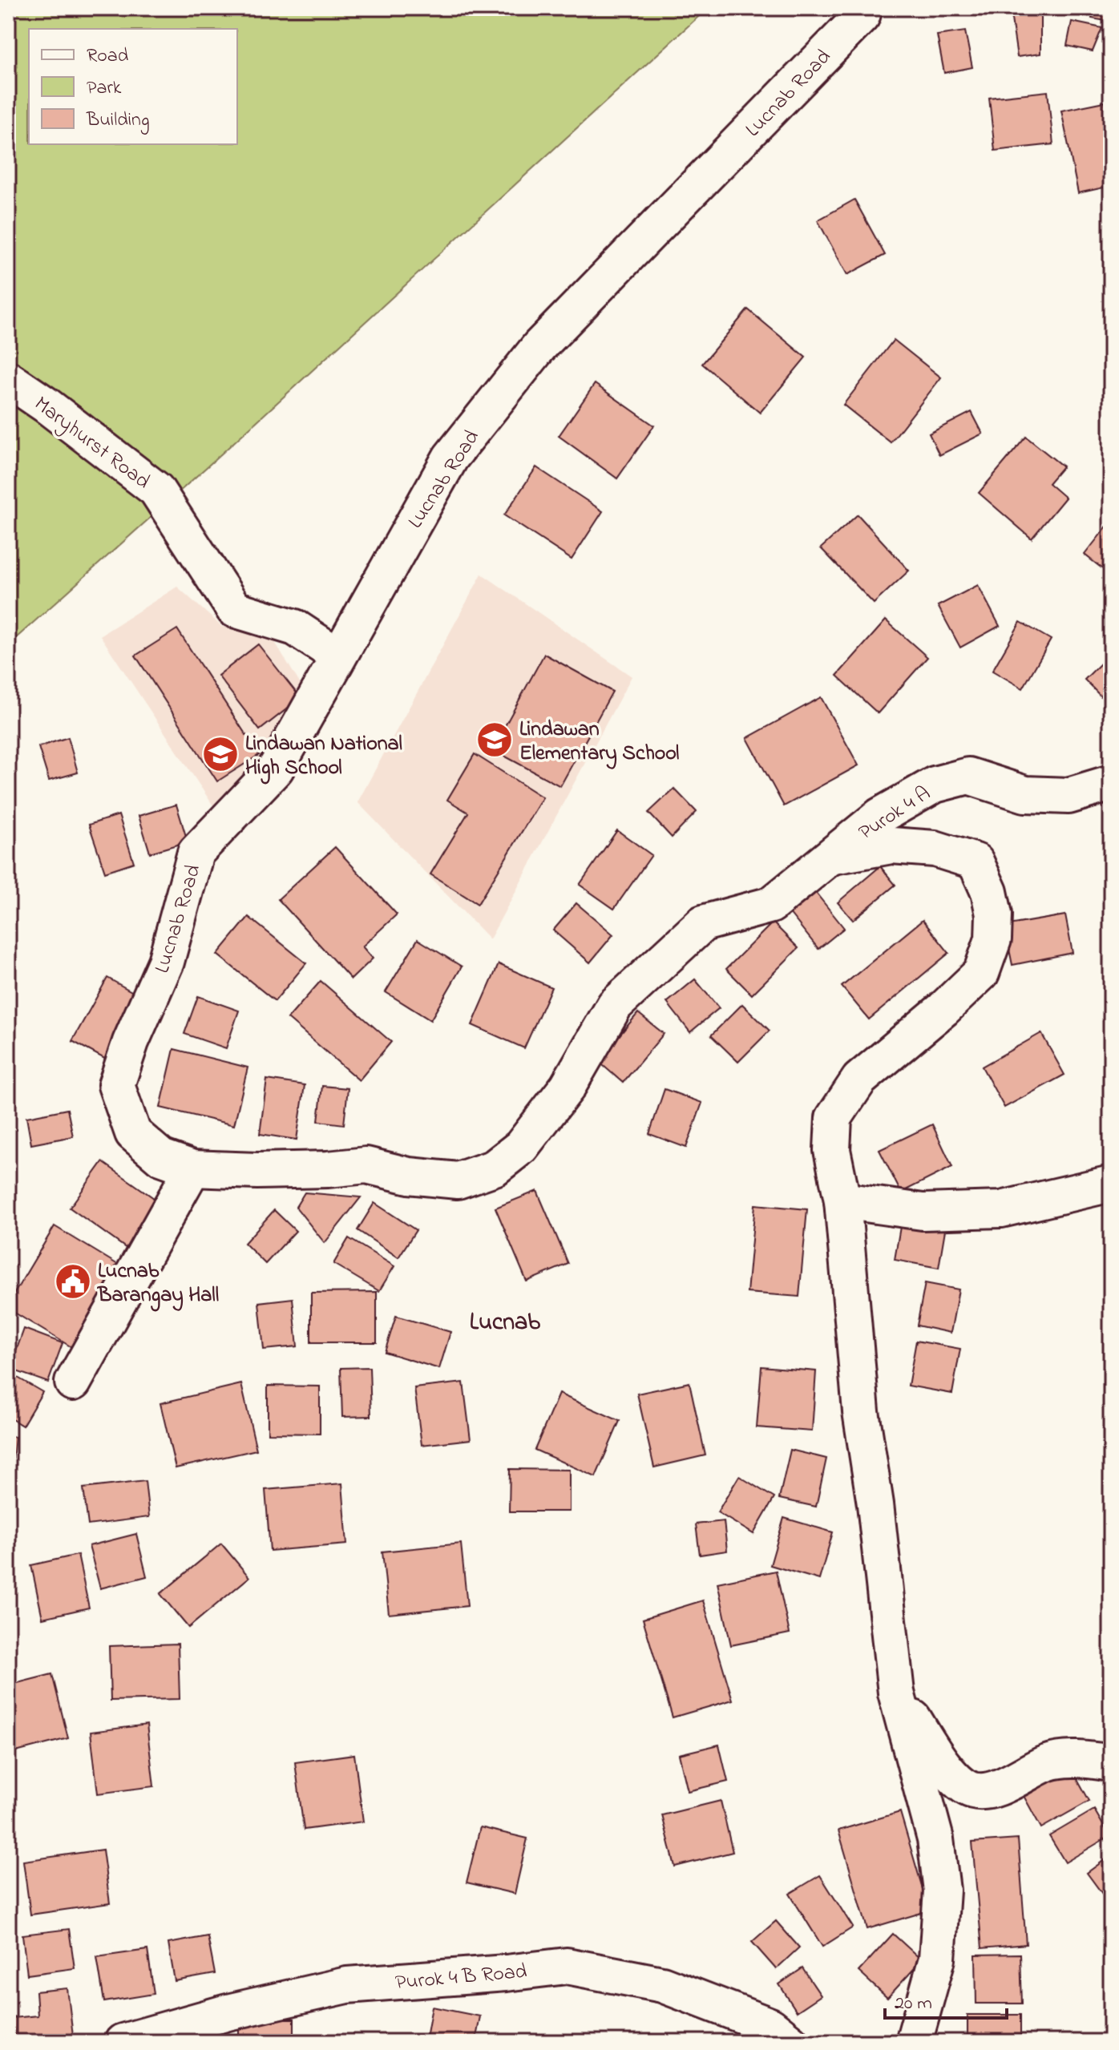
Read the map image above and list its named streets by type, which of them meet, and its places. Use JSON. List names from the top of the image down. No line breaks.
{"streets":{"street":["Lucnab Road","Maryhurst Road","Purok 4 A","Purok 4 B Road"]},"crossings":[["Lucnab Road","Maryhurst Road"],["Lucnab Road","Purok 4 A"]],"districts":["Lucnab"],"places":{"school or university":["Lindawan Elementary School","Lindawan National High School"],"public building":["Lucnab Barangay Hall"]},"legend":["Road","Park","Building"],"scale_bar":"20 m"}
